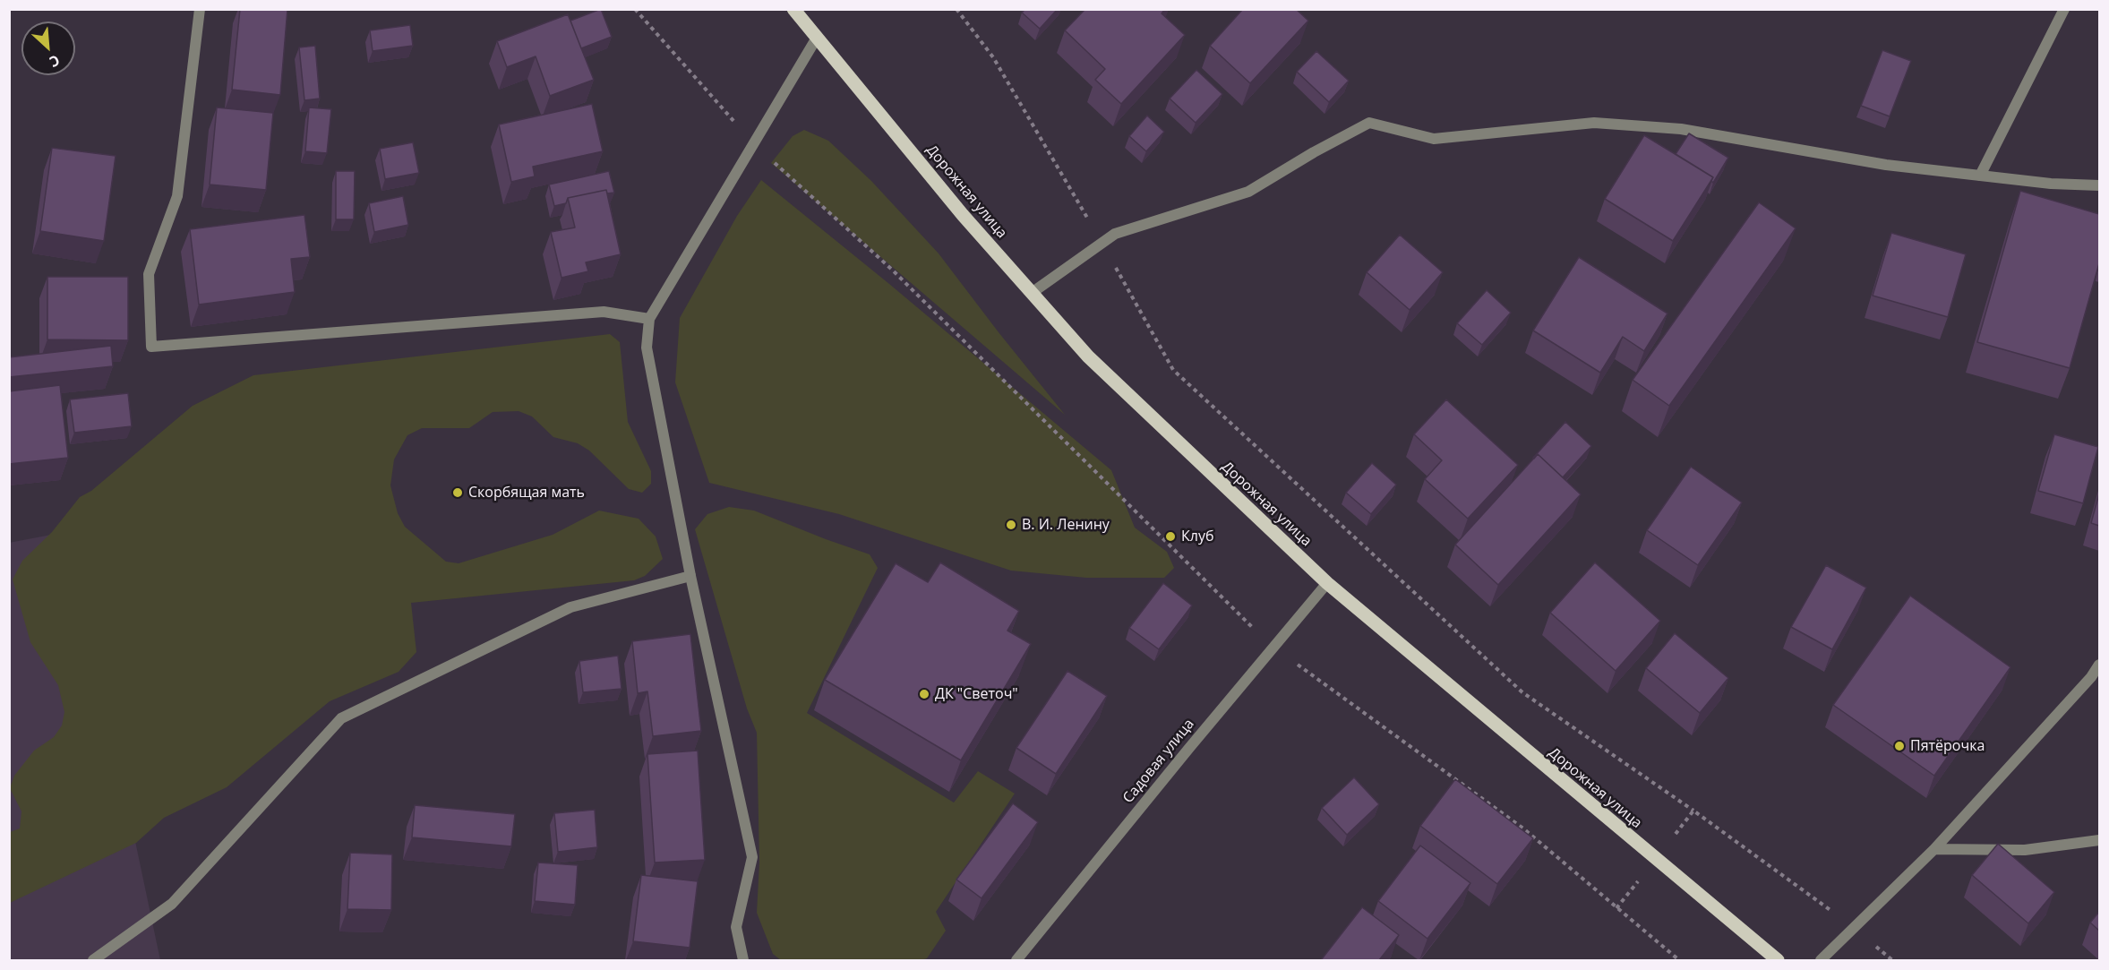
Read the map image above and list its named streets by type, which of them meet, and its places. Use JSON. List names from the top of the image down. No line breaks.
{"streets":{"main road":["Дорожная улица"],"street":["Садовая улица"]},"crossings":[["Дорожная улица","Садовая улица"]],"places":["Скорбящая мать","В. И. Ленину","Клуб","ДК \"Светоч\"","Пятёрочка"],"north":"bottom right"}
